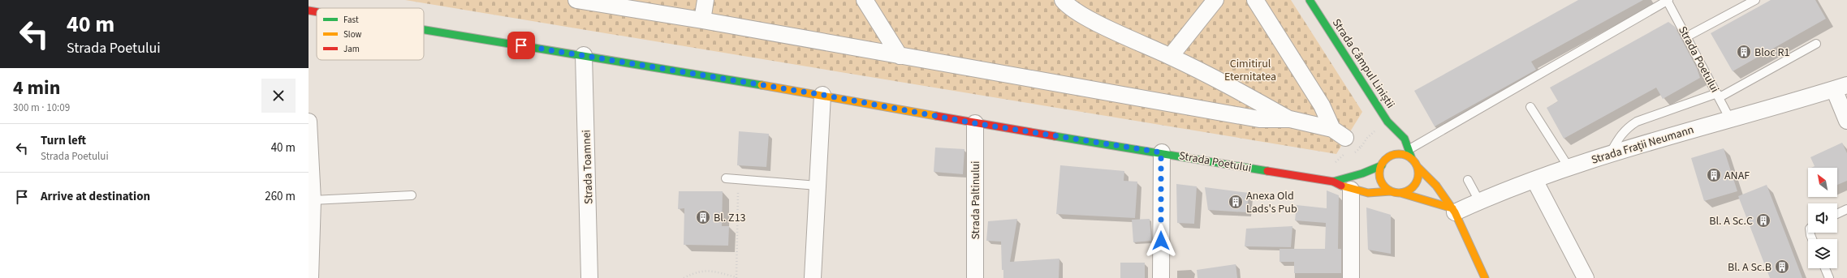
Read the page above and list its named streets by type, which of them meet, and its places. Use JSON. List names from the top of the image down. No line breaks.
{"streets":{"street":["Strada Poetului","Strada Câmpul Liniștii","Strada Frații Neumann","Strada Toamnei","Strada Paltinului"]},"crossings":[["Strada Poetului","Strada Câmpul Liniștii"],["Strada Poetului","Strada Frații Neumann"],["Strada Poetului","Strada Toamnei"],["Strada Poetului","Strada Paltinului"]],"parks":["Cimitirul Eternitatea"],"places":{"building":["Bloc R1","ANAF","Anexa Old Lads's Pub","Bl. Z13","Bl. A Sc.C","Bl. A Sc.B"]},"legend":["Fast","Slow","Jam"],"north":"top left","page":{"turn":["40 m","Strada Poetului"],"heading":["4 min","300 m · 10:09"],"list":[{"name":"Turn left","note":"Strada Poetului","value":"40 m"},{"name":"Arrive at destination","value":"260 m"}]}}
